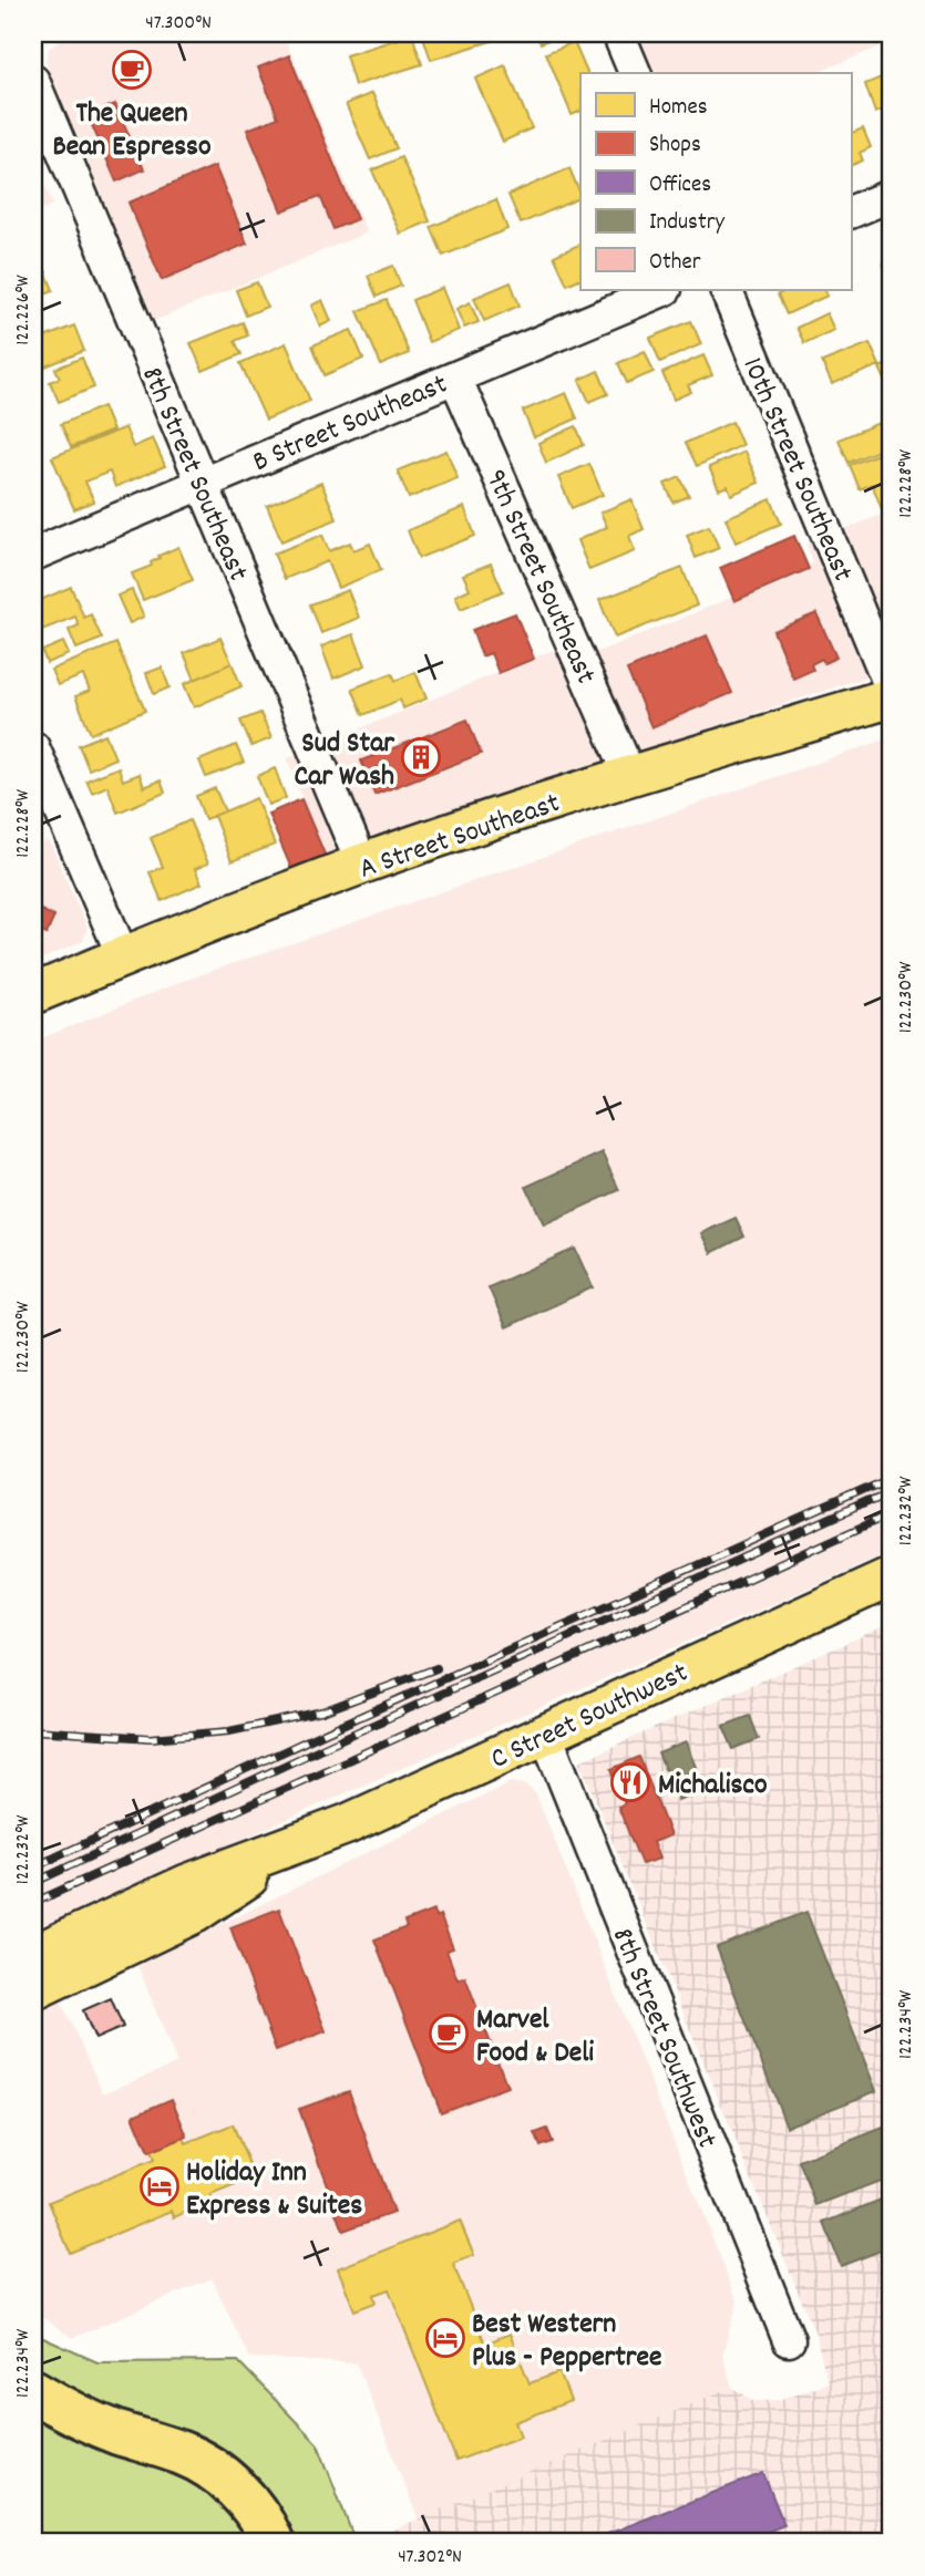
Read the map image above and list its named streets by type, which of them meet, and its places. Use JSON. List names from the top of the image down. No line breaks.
{"streets":{"main road":["A Street Southeast","C Street Southwest"],"street":["B Street Southeast","10th Street Southeast","8th Street Southeast","9th Street Southeast","8th Street Southwest"]},"crossings":[["B Street Southeast","8th Street Southeast"],["B Street Southeast","9th Street Southeast"],["8th Street Southeast","A Street Southeast"],["9th Street Southeast","A Street Southeast"],["C Street Southwest","8th Street Southwest"]],"places":{"cafe":["The Queen Bean Espresso","Marvel Food & Deli"],"building":["Sud Star Car Wash"],"restaurant":["Michalisco"],"hotel":["Holiday Inn Express & Suites","Best Western Plus - Peppertree"]},"legend":["Homes","Shops","Offices","Industry","Other"],"coordinates":["47.300°N","122.226°W","122.228°W","122.230°W","122.232°W","122.234°W","47.302°N"]}
